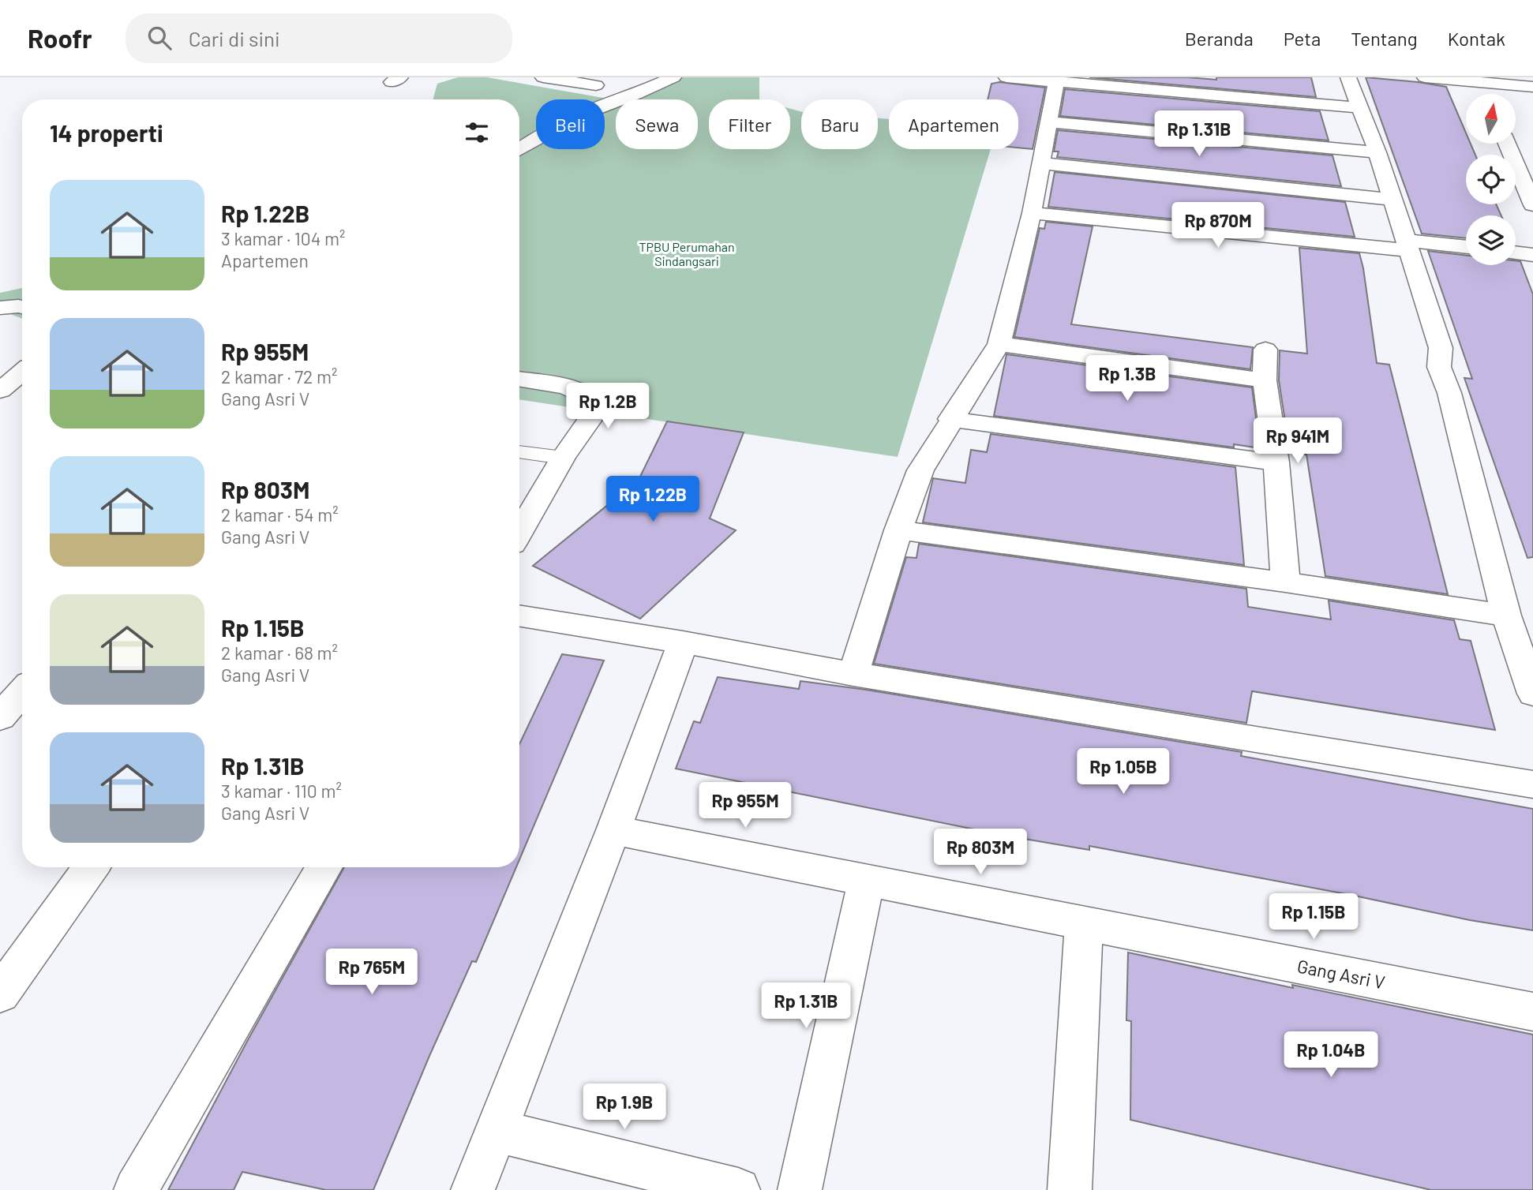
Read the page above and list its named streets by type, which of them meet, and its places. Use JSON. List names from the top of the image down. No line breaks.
{"streets":{"street":["Gang Asri V"]},"parks":["TPBU Perumahan Sindangsari"],"north":"top","page":{"header":"Roofr","search":"Cari di sini","nav":["Beranda","Peta","Tentang","Kontak"],"chip":["Beli","Sewa","Filter","Baru","Apartemen"],"heading":"14 properti","price":["Rp 1.31B","Rp 870M","Rp 1.3B","Rp 1.2B","Rp 941M","Rp 1.22B","Rp 1.05B","Rp 955M","Rp 803M","Rp 1.15B","Rp 765M","Rp 1.31B","Rp 1.04B","Rp 1.9B"],"list":[{"name":"Rp 1.22B","note":"3 kamar · 104 m² · Apartemen"},{"name":"Rp 955M","note":"2 kamar · 72 m² · Gang Asri V"},{"name":"Rp 803M","note":"2 kamar · 54 m² · Gang Asri V"},{"name":"Rp 1.15B","note":"2 kamar · 68 m² · Gang Asri V"},{"name":"Rp 1.31B","note":"3 kamar · 110 m² · Gang Asri V"}]}}
